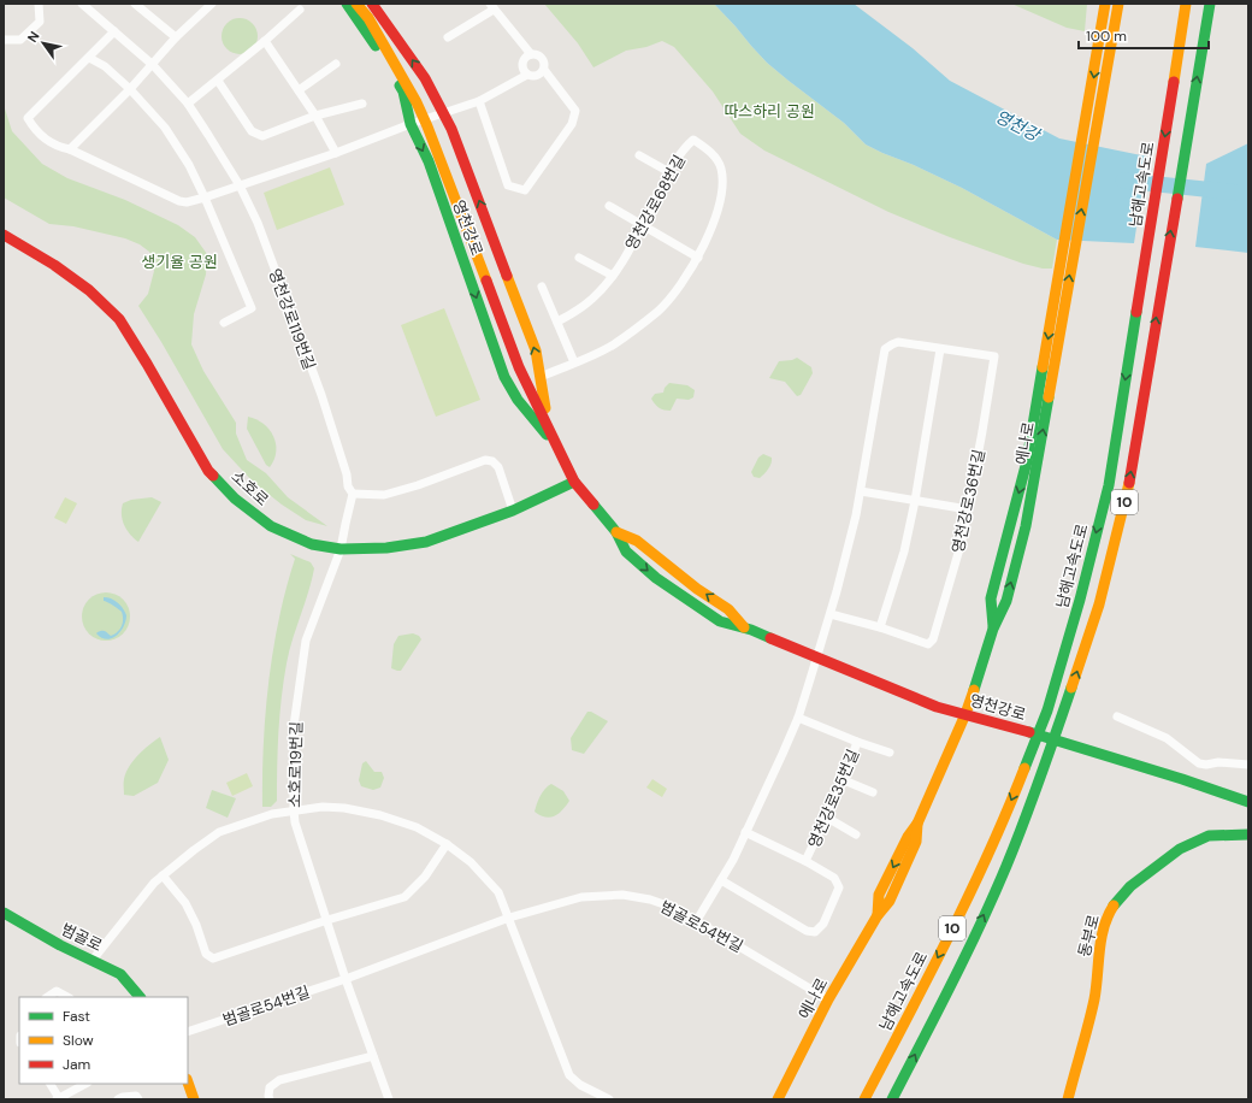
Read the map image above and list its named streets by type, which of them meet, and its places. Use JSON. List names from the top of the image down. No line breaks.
{"streets":{"main road":["남해고속도로","영천강로","에나로","소호로","10","동부로","범골로"],"street":["영천강로68번길","영천강로119번길","영천강로36번길","소호로19번길","영천강로35번길","범골로54번길"]},"crossings":[["영천강로68번길","영천강로"],["영천강로","에나로"],["영천강로","소호로"],["영천강로","영천강로36번길"],["에나로","범골로54번길"],["소호로","소호로19번길"],["소호로19번길","범골로54번길"]],"water":["영천강"],"parks":["따스하리 공원","생기율 공원"],"legend":["Fast","Slow","Jam"],"scale_bar":"100 m","north":"top left"}
